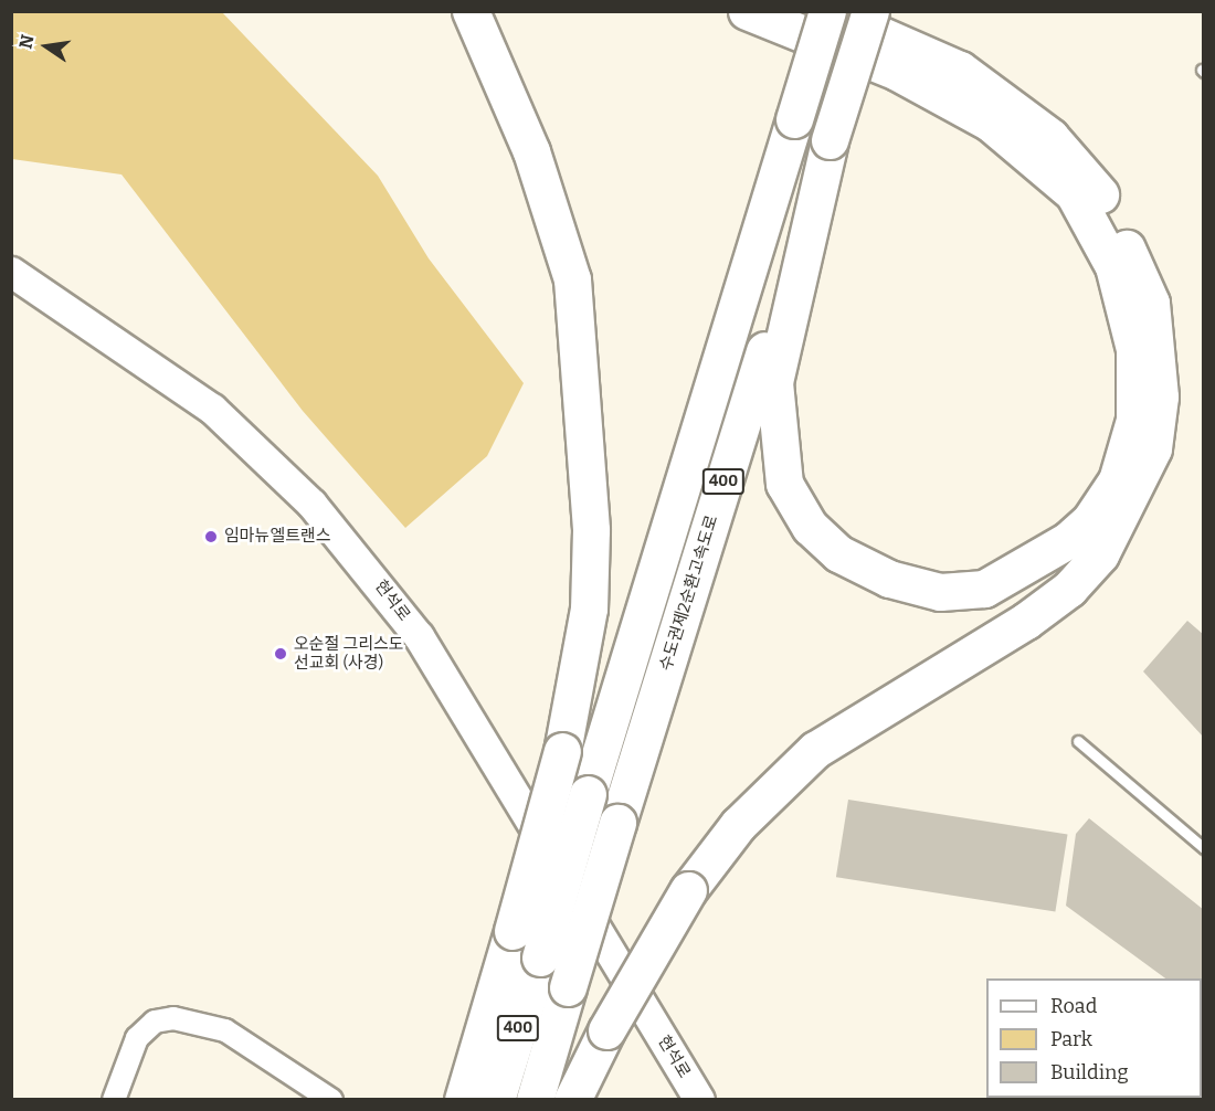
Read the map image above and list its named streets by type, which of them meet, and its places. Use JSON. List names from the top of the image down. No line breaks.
{"streets":{"highway":["400","수도권제2순환고속도로"],"street":["현석로"]},"places":["임마뉴엘트랜스","오순절 그리스도 선교회 (사경)"],"legend":["Road","Park","Building"],"north":"left"}
